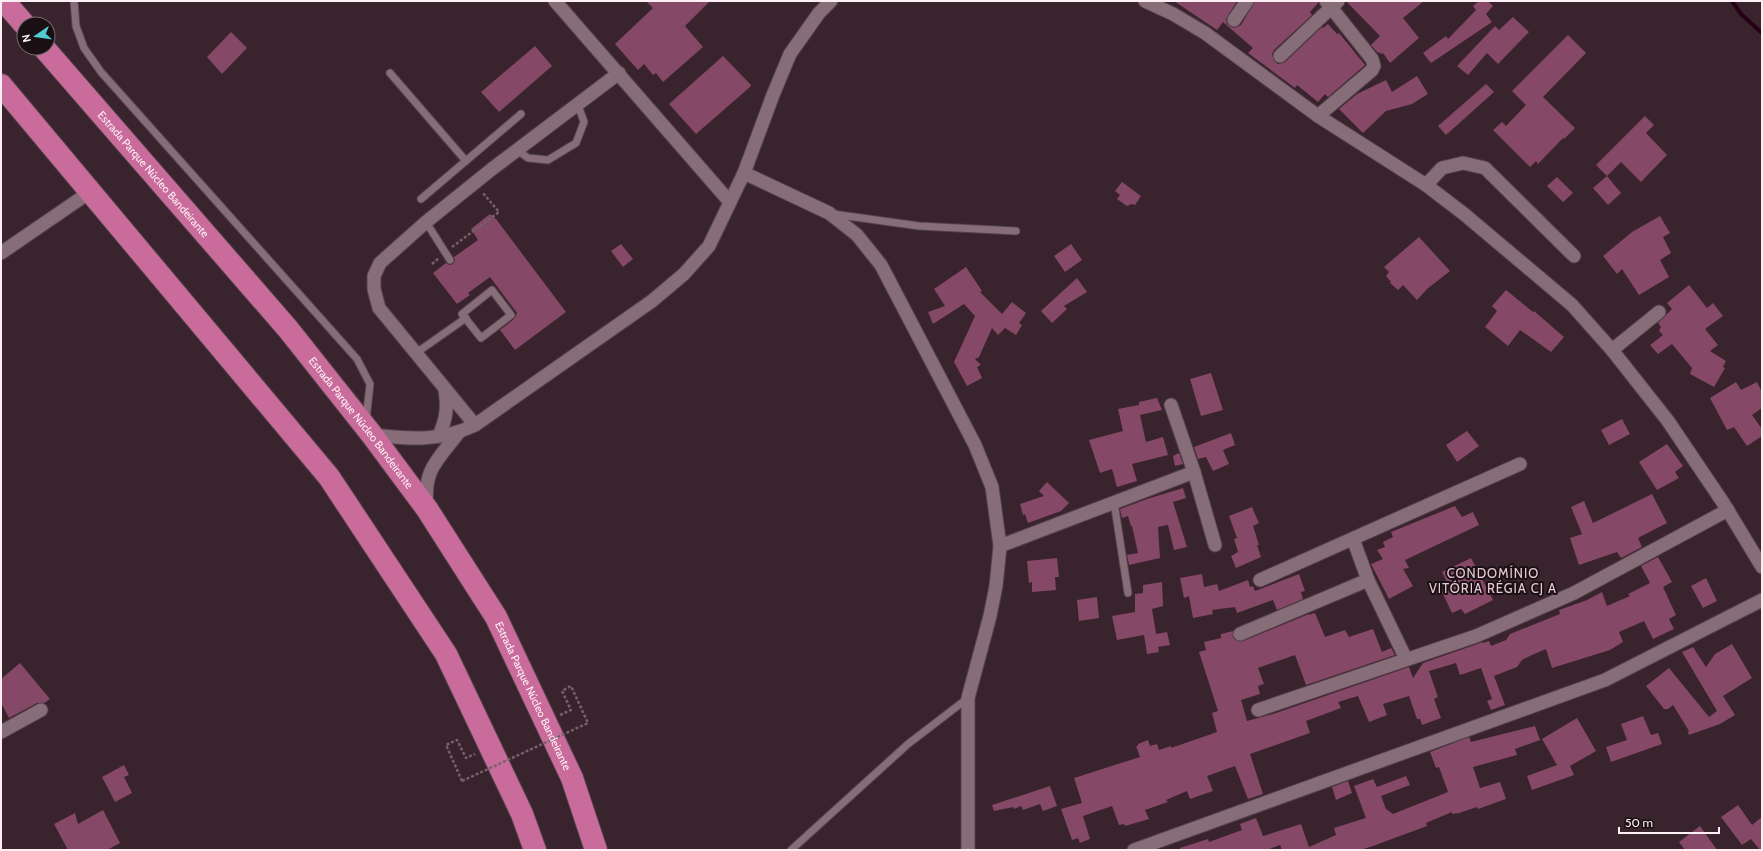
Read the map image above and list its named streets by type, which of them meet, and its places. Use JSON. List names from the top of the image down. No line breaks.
{"streets":{"highway":["Estrada Parque Núcleo Bandeirante"]},"districts":["CONDOMÍNIO VITÓRIA RÉGIA CJ A"],"scale_bar":"50 m","north":"left"}
